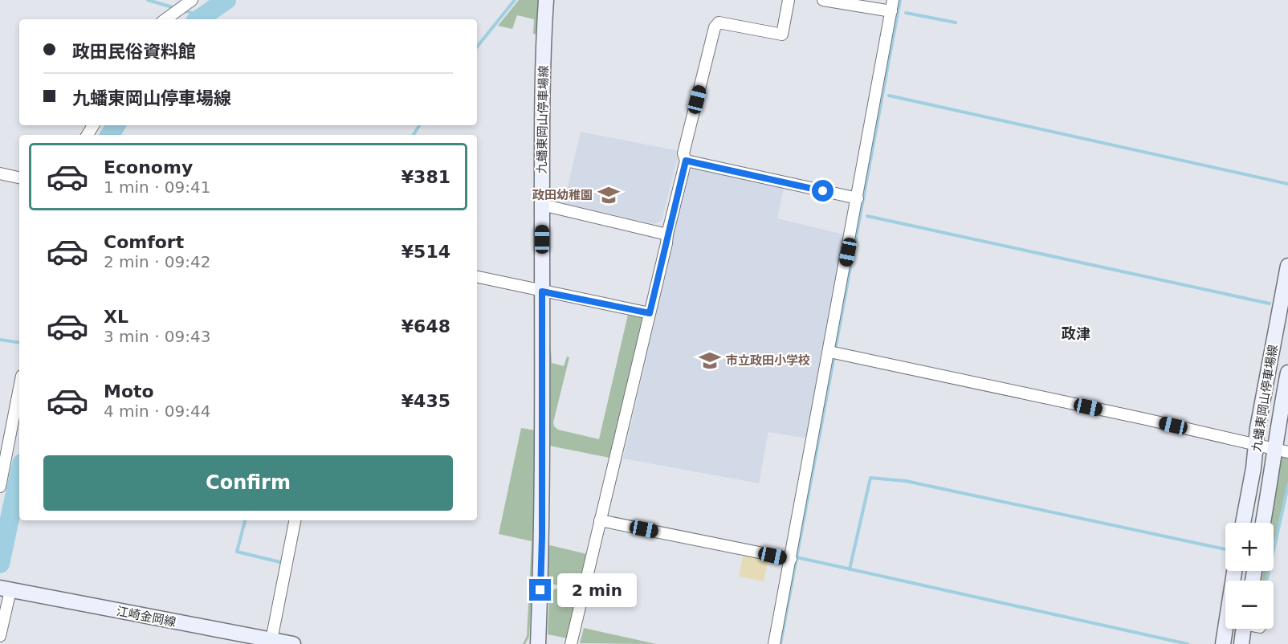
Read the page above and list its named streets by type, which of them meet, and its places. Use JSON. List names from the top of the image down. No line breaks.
{"streets":{"main road":["九蟠東岡山停車場線","江崎金岡線"]},"districts":["政津"],"places":{"school or university":["政田幼稚園","市立政田小学校"]},"page":{"banner":["政田民俗資料館","九蟠東岡山停車場線"],"list":[{"name":"Economy","note":"1 min · 09:41","value":"¥381"},{"name":"Comfort","note":"2 min · 09:42","value":"¥514"},{"name":"XL","note":"3 min · 09:43","value":"¥648"},{"name":"Moto","note":"4 min · 09:44","value":"¥435"}],"buttons":"Confirm","map_buttons":["+","−"],"bubble":"2 min"}}
